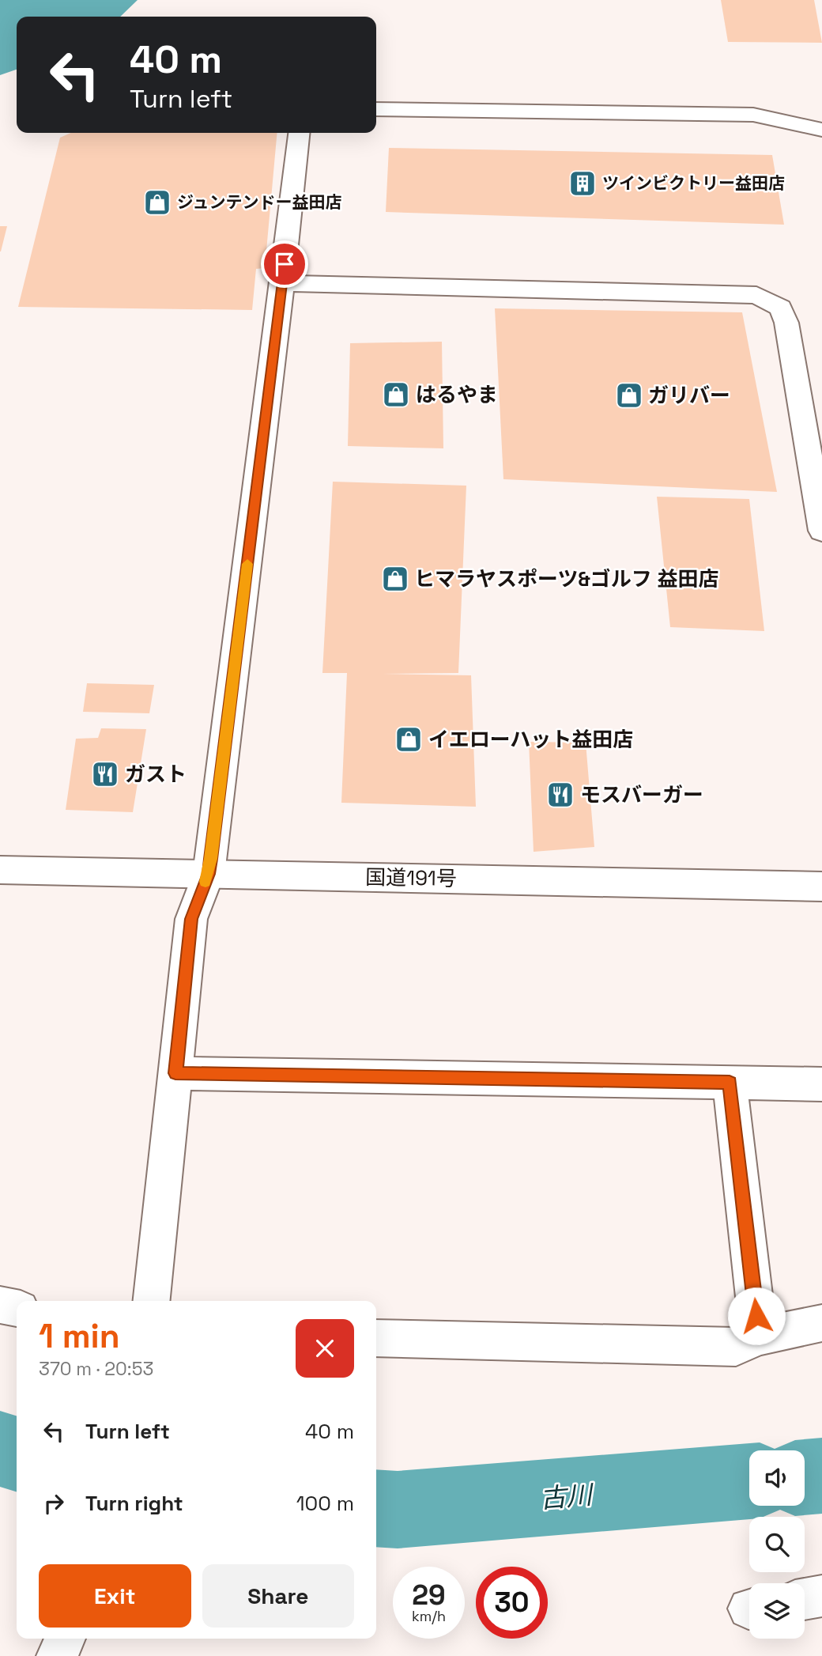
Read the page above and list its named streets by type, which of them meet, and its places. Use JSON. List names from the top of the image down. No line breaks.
{"streets":{"main road":["国道191号"]},"water":["古川"],"places":{"building":["ツインビクトリー益田店"],"shop":["ジュンテンドー益田店","はるやま","ガリバー","ヒマラヤスポーツ&ゴルフ 益田店","イエローハット益田店"],"restaurant":["ガスト","モスバーガー"]},"page":{"turn":["40 m","Turn left"],"heading":["1 min","370 m · 20:53"],"list":[{"name":"Turn left","value":"40 m"},{"name":"Turn right","value":"100 m"}],"buttons":["Exit","Share"],"speed":"29 km/h","limit":"30"}}
